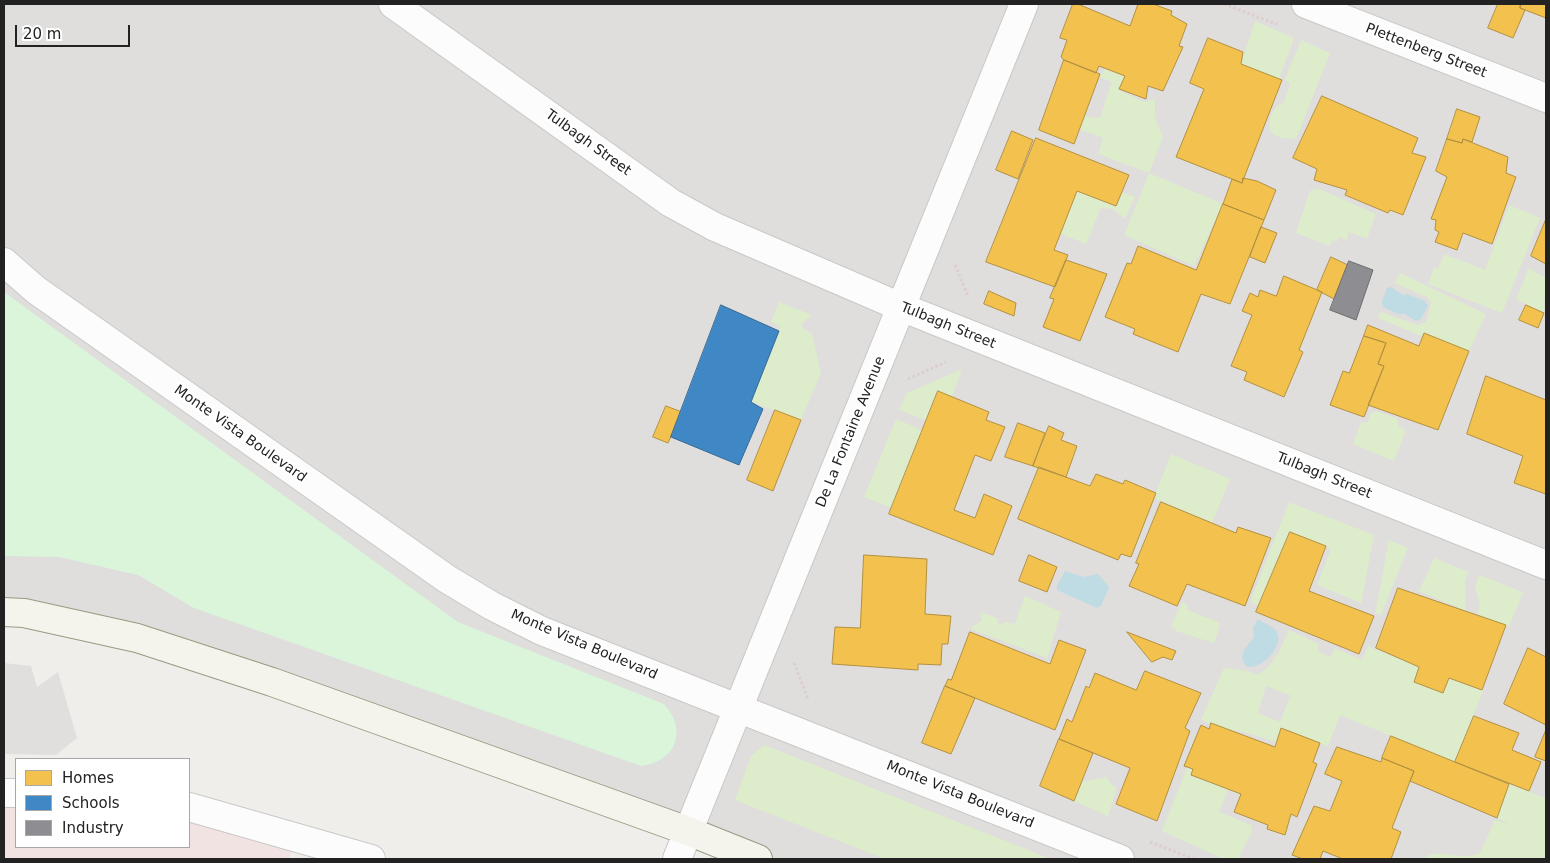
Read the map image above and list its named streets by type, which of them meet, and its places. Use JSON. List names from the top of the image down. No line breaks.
{"streets":{"street":["Plettenberg Street","Tulbagh Street","De La Fontaine Avenue","Monte Vista Boulevard"]},"crossings":[["Tulbagh Street","De La Fontaine Avenue"],["De La Fontaine Avenue","Monte Vista Boulevard"]],"legend":["Homes","Schools","Industry"],"scale_bar":"20 m"}
